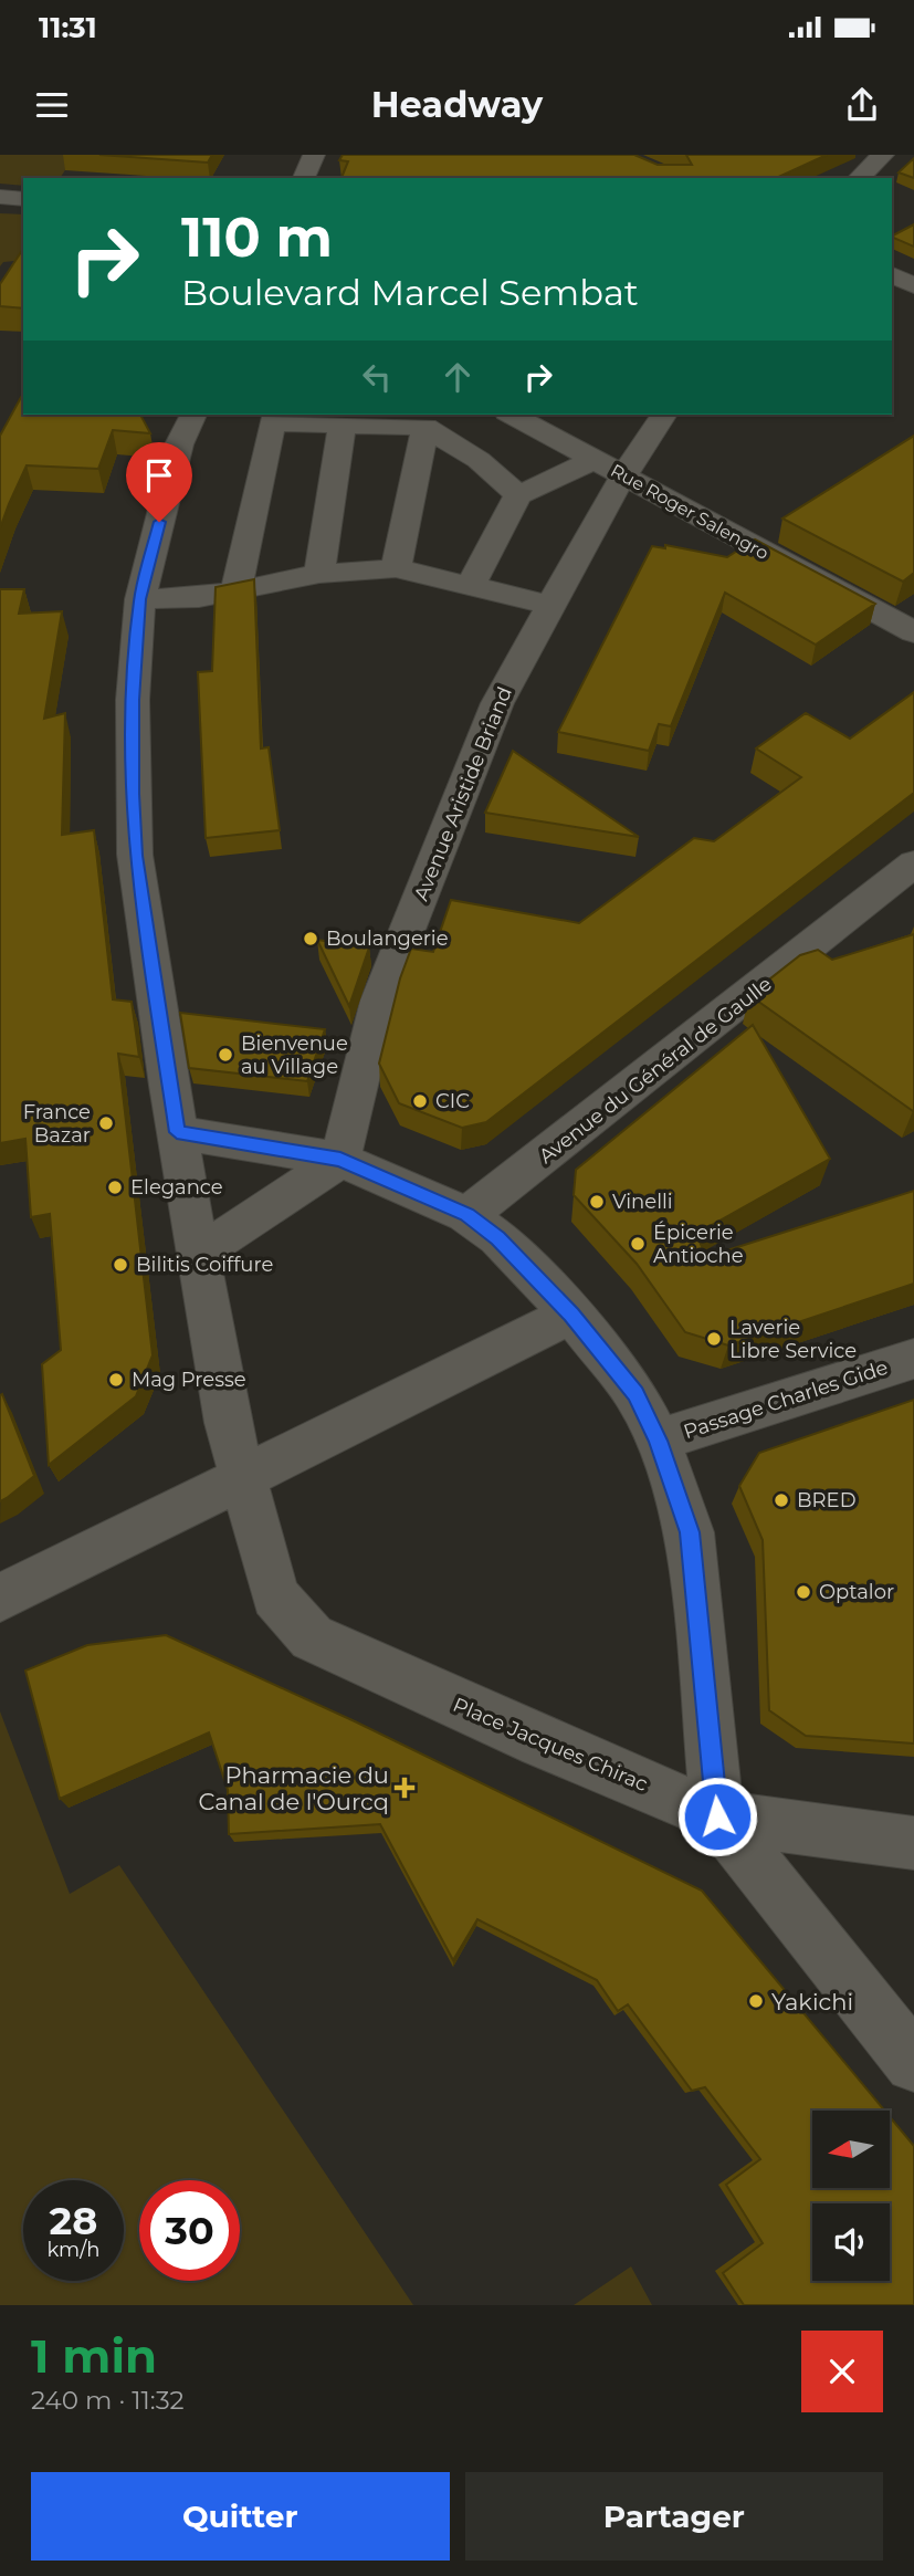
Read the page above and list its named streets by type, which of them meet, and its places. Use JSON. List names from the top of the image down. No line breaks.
{"streets":{"street":["Rue Roger Salengro","Avenue Aristide Briand","Avenue du Général de Gaulle","Passage Charles Gide","Place Jacques Chirac"]},"crossings":[["Rue Roger Salengro","Avenue Aristide Briand"]],"places":{"other":["Boulangerie","Bienvenue au Village","CIC","France Bazar","Elegance","Vinelli","Épicerie Antioche","Bilitis Coiffure","Laverie Libre Service","Mag Presse","BRED","Optalor","Yakichi"],"health":["Pharmacie du Canal de l'Ourcq"]},"north":"left","page":{"status":"11:31","header":"Headway","turn":["110 m","Boulevard Marcel Sembat"],"speed":"28 km/h","limit":"30","heading":["1 min","240 m · 11:32"],"buttons":["Quitter","Partager"]}}
